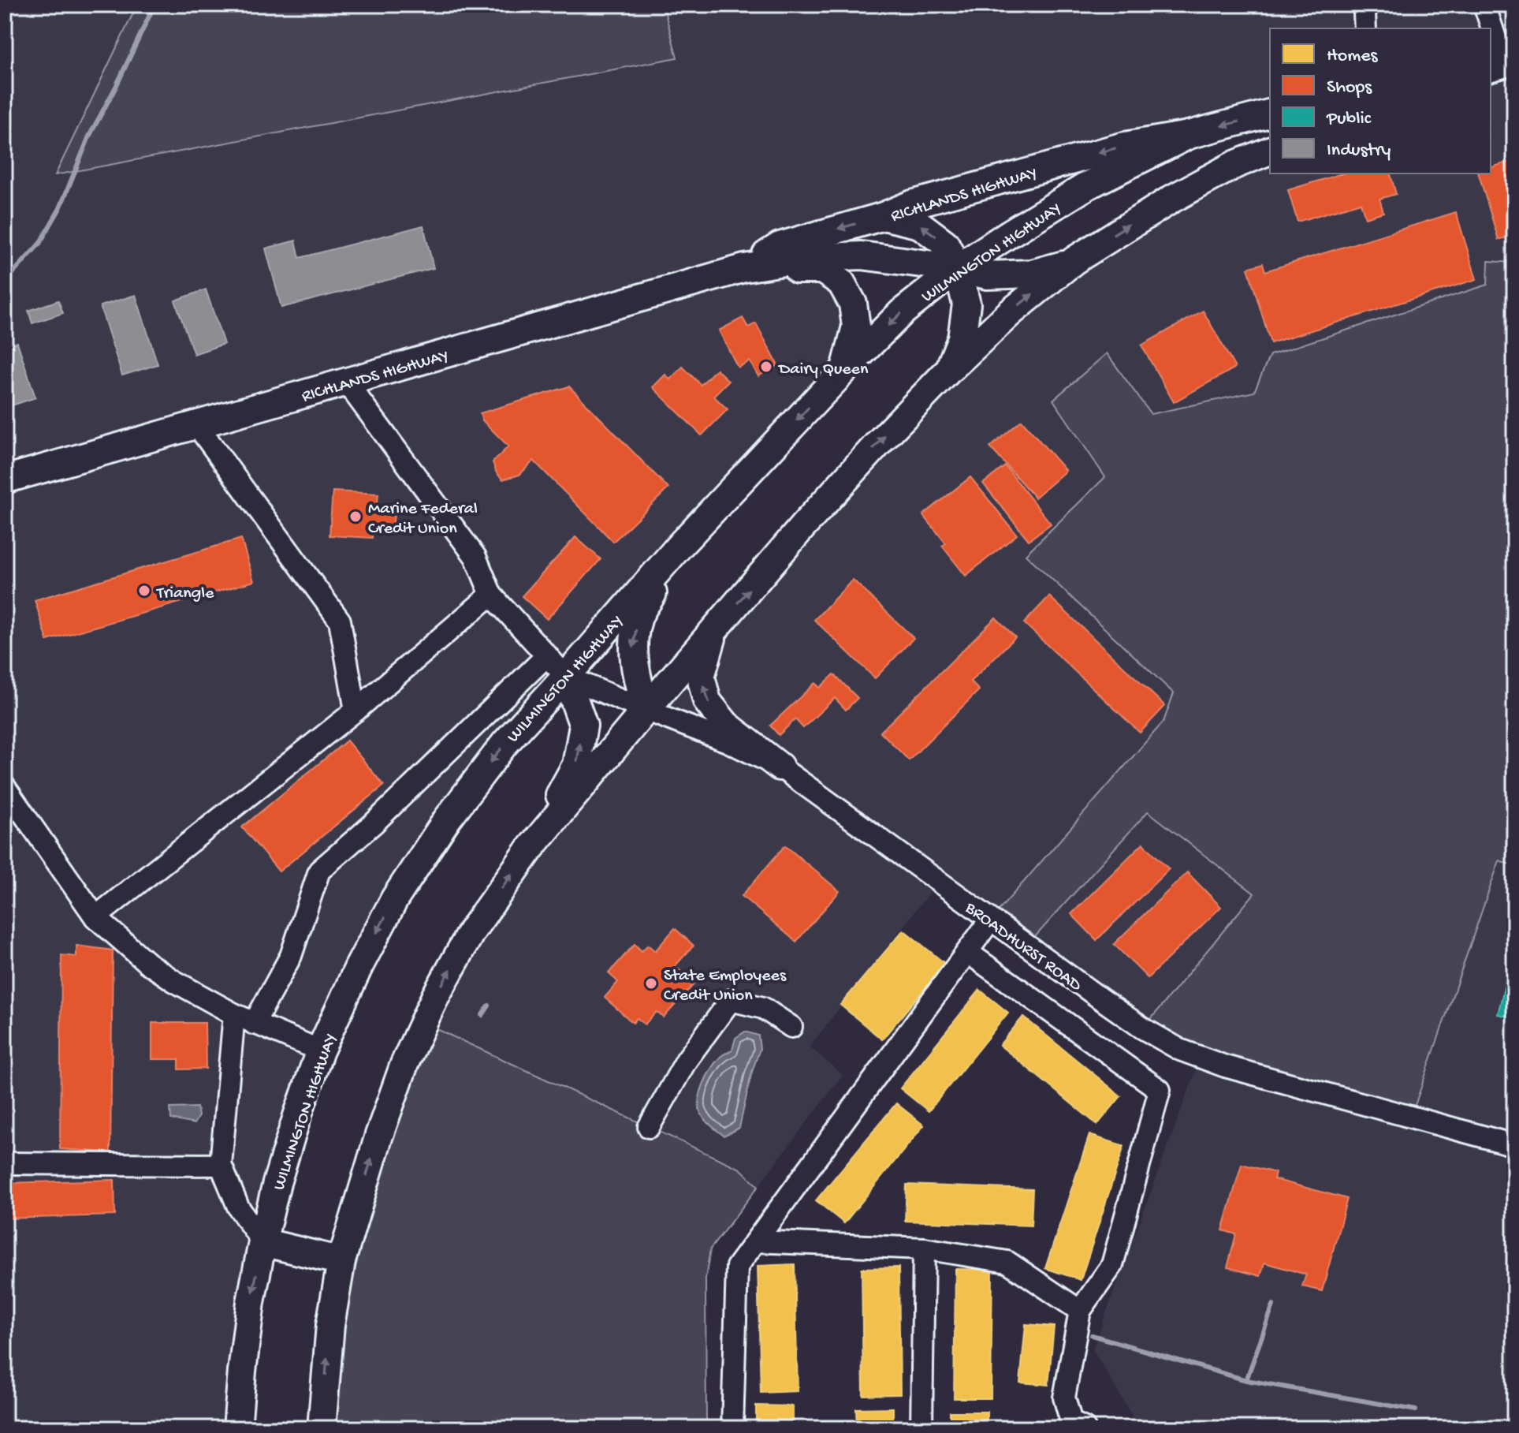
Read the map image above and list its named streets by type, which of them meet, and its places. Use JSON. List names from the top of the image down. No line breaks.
{"streets":{"main road":["RICHLANDS HIGHWAY","WILMINGTON HIGHWAY"],"street":["BROADHURST ROAD"]},"crossings":[["RICHLANDS HIGHWAY","WILMINGTON HIGHWAY"],["WILMINGTON HIGHWAY","BROADHURST ROAD"]],"places":["Dairy Queen","Marine Federal Credit Union","Triangle","State Employees Credit Union"],"legend":["Homes","Shops","Public","Industry"]}
